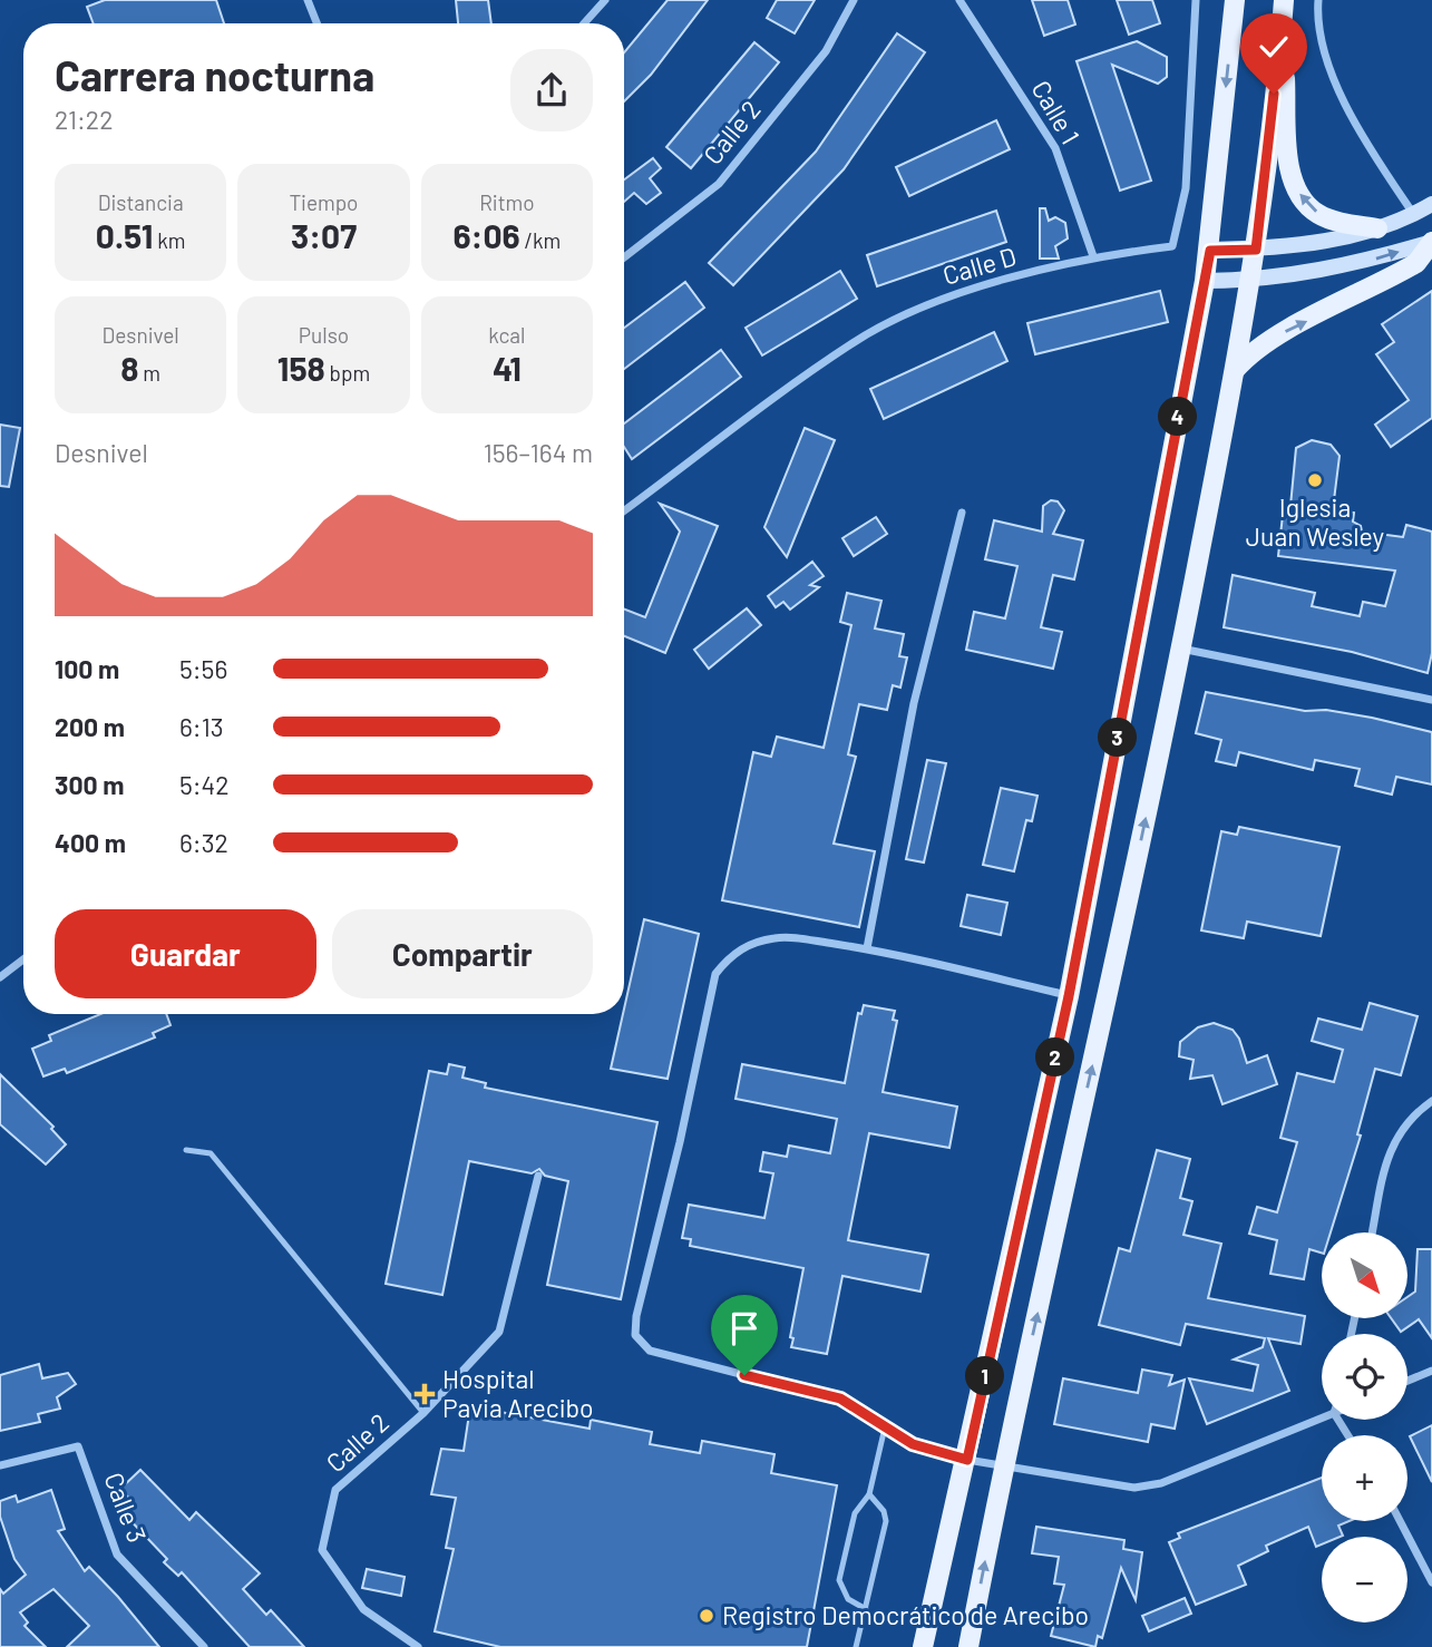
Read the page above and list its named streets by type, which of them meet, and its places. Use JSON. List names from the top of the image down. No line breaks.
{"streets":{"street":["Calle 1","Calle 2","Calle D","Calle 3"]},"crossings":[["Calle 1","Calle D"]],"places":{"other":["Iglesia Juan Wesley","Registro Democrático de Arecibo"],"health":["Hospital Pavia Arecibo"]},"north":"bottom right","page":{"heading":["Carrera nocturna","21:22"],"stats":[["Distancia","0.51 km"],["Tiempo","3:07"],["Ritmo","6:06 /km"],["Desnivel","8 m"],["Pulso","158 bpm"],["kcal","41"]],"pins":["4","3","2","1"],"chart":["Desnivel","156–164 m"],"list":[{"name":"100 m","note":"5:56"},{"name":"200 m","note":"6:13"},{"name":"300 m","note":"5:42"},{"name":"400 m","note":"6:32"}],"buttons":["Guardar","Compartir"],"map_buttons":["+","−"]}}
